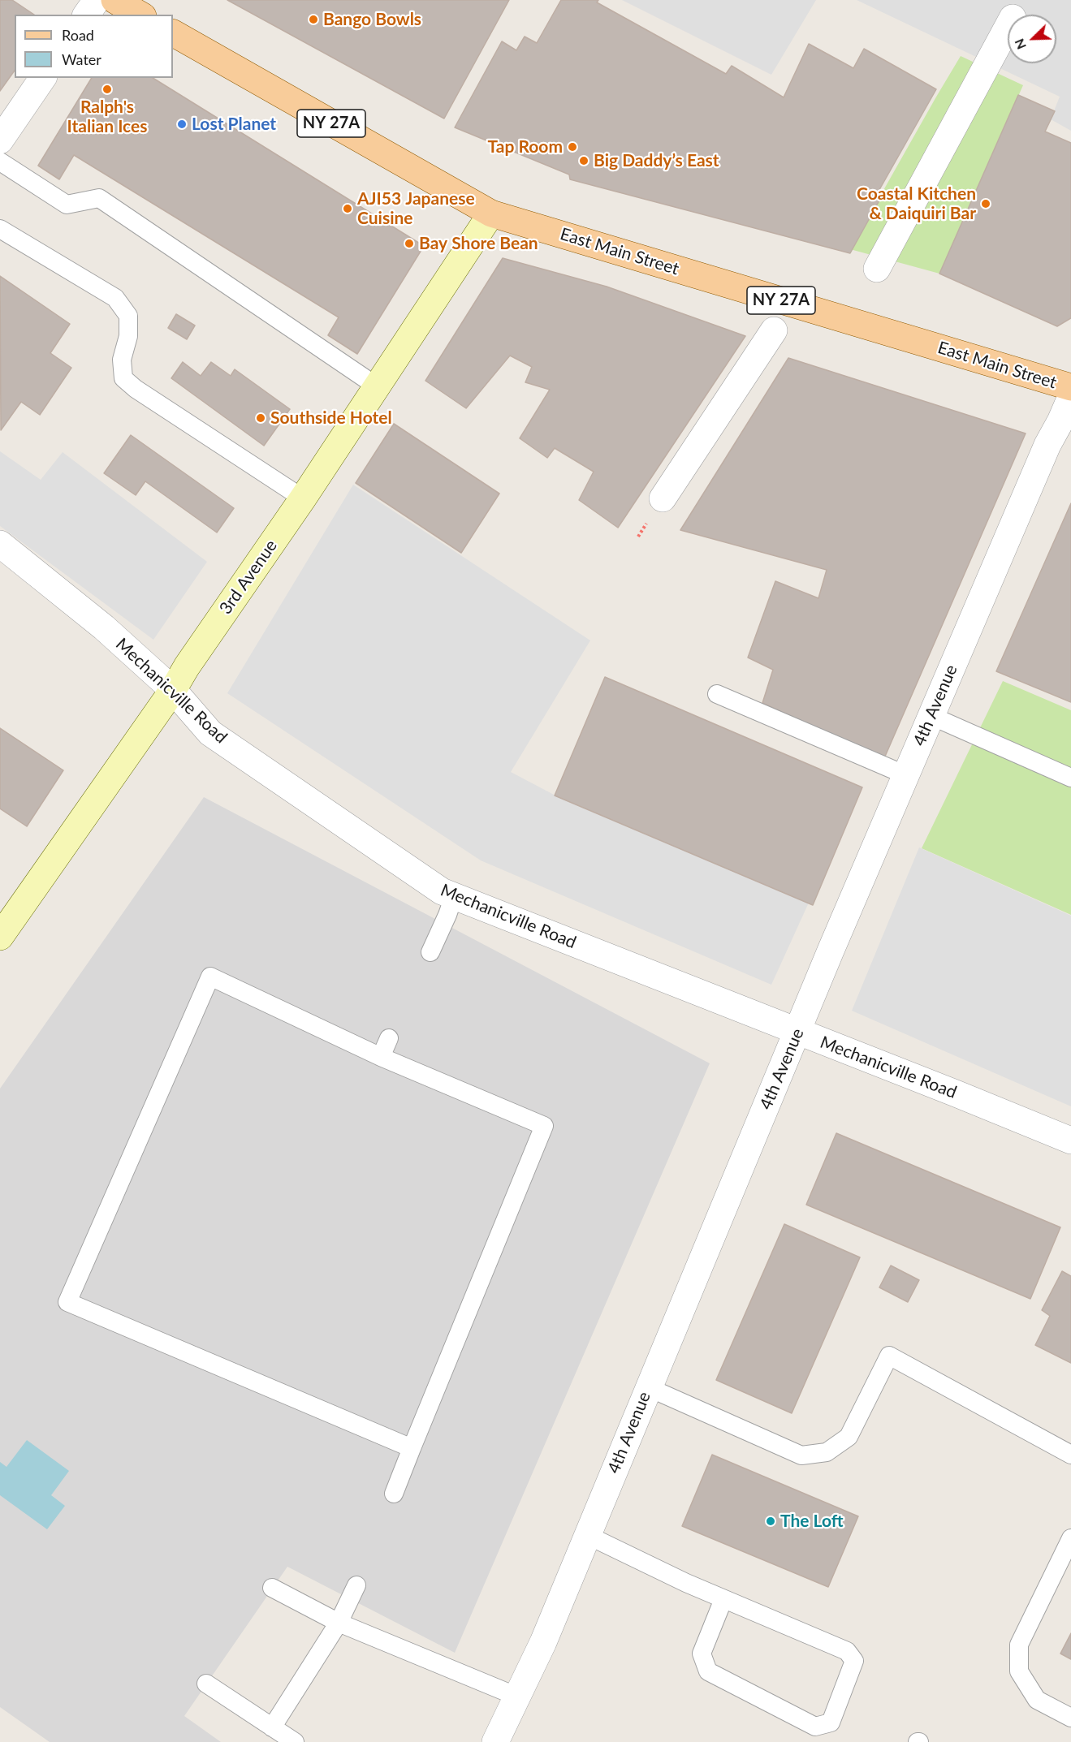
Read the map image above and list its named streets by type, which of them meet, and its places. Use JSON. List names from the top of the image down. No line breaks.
{"streets":{"main road":["NY 27A","East Main Street","3rd Avenue"],"street":["Mechanicville Road","4th Avenue"]},"crossings":[["East Main Street","3rd Avenue"],["3rd Avenue","Mechanicville Road"],["Mechanicville Road","4th Avenue"]],"places":["Bango Bowls","Ralph's Italian Ices","Lost Planet","Tap Room","Big Daddy’s East","Coastal Kitchen & Daiquiri Bar","AJI53 Japanese Cuisine","Bay Shore Bean","Southside Hotel","The Loft"],"legend":["Road","Water"],"north":"bottom left"}
